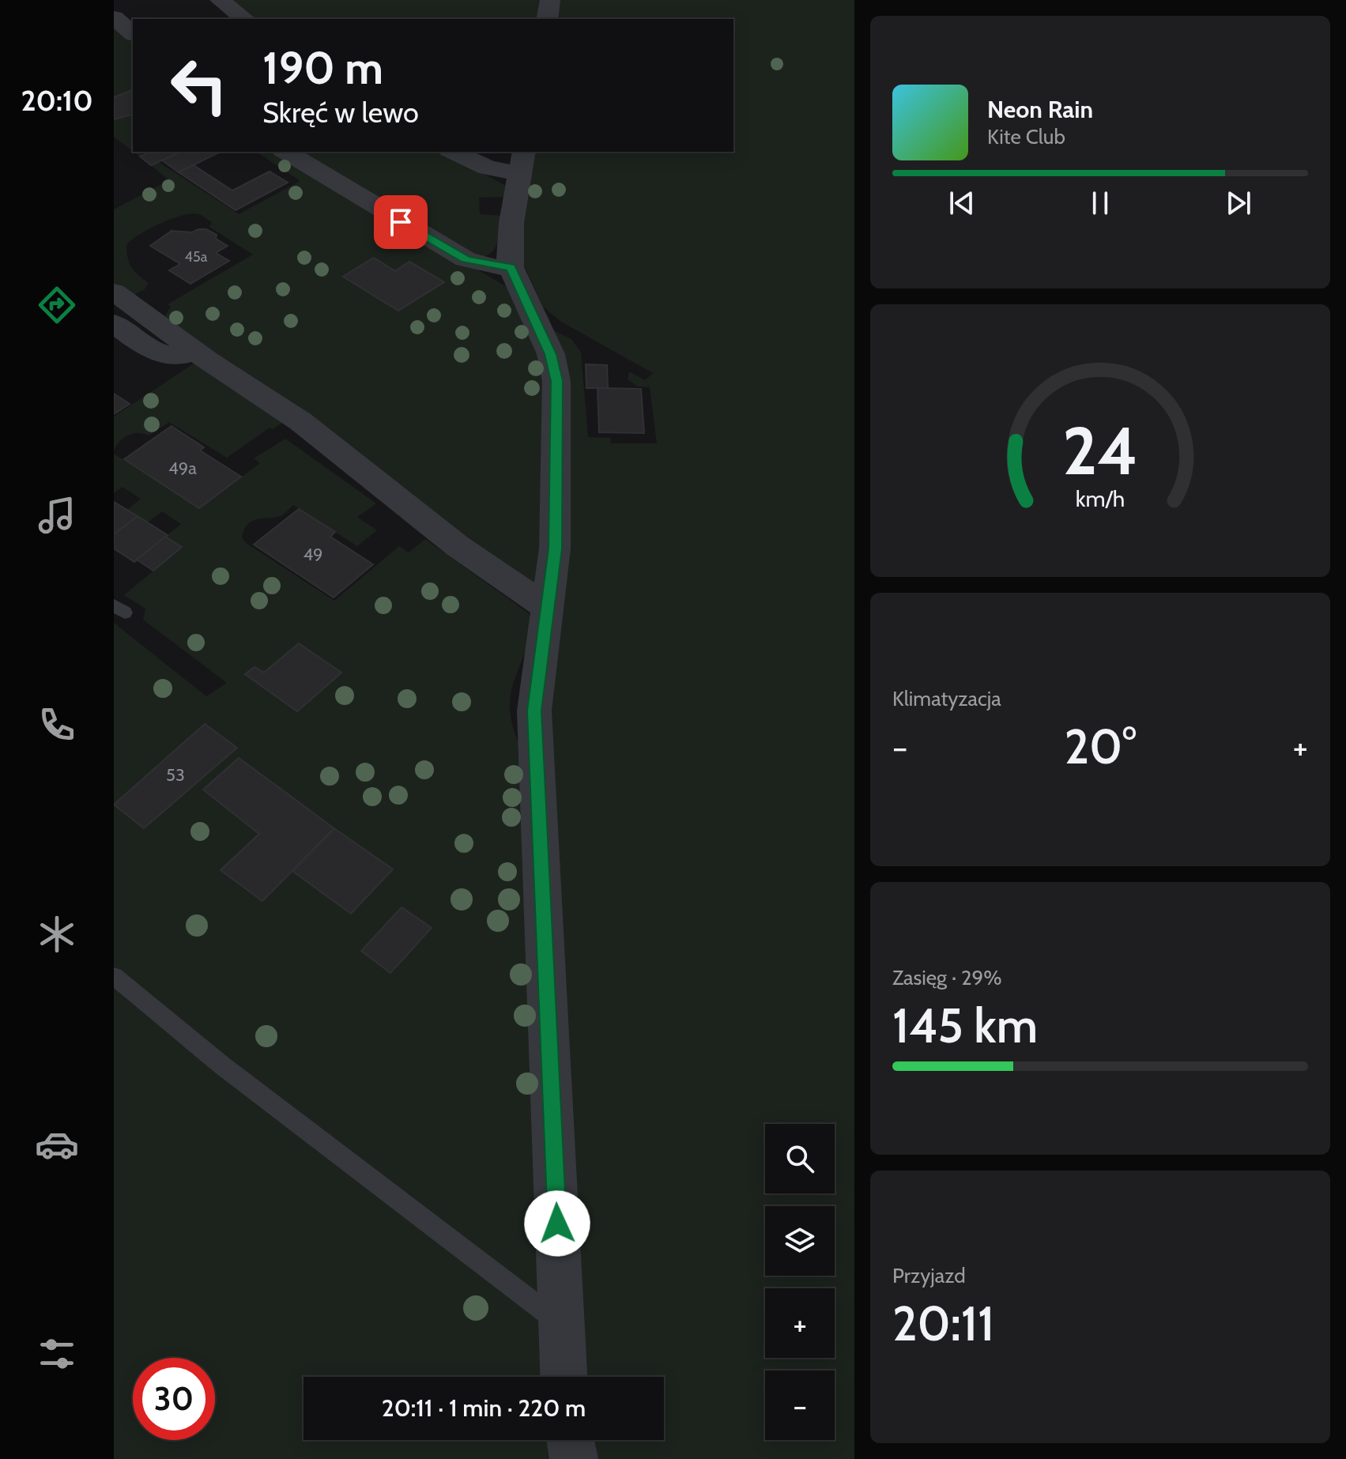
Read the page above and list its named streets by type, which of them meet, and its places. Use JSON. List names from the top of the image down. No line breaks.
{"house_numbers":["45a","49a","49","53"],"page":{"tabs":"20:10","turn":["190 m","Skręć w lewo"],"song":["Neon Rain","Kite Club"],"tile":["Klimatyzacja",["Zasięg · 29%","145 km"],["Przyjazd","20:11"]],"heat":["−","20°","+"],"map_buttons":["+","−"],"limit":"30","trip":"20:11 · 1 min · 220 m","gauge":["24","km/h"]}}
